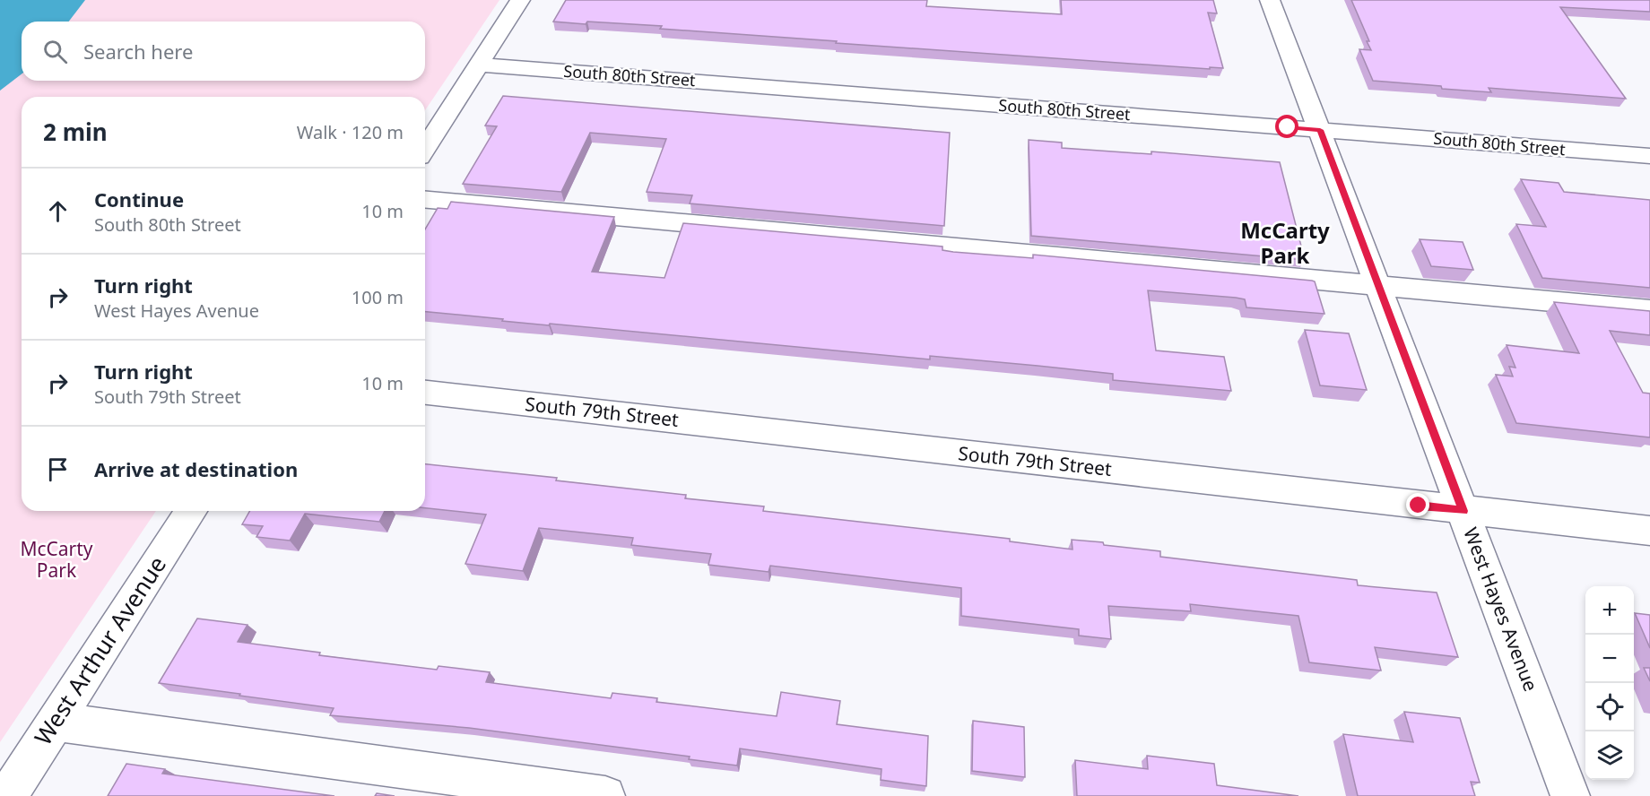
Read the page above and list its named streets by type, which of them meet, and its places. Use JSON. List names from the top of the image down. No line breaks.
{"streets":{"street":["South 80th Street","South 79th Street","West Hayes Avenue","West Arthur Avenue"]},"crossings":[["South 80th Street","West Hayes Avenue"],["South 79th Street","West Hayes Avenue"]],"districts":["McCarty Park"],"parks":["McCarty Park"],"page":{"search":"Search here","heading":["2 min","Walk · 120 m"],"list":[["Continue","South 80th Street","10 m"],["Turn right","West Hayes Avenue","100 m"],["Turn right","South 79th Street","10 m"],"Arrive at destination"],"map_buttons":["+","−"]}}
